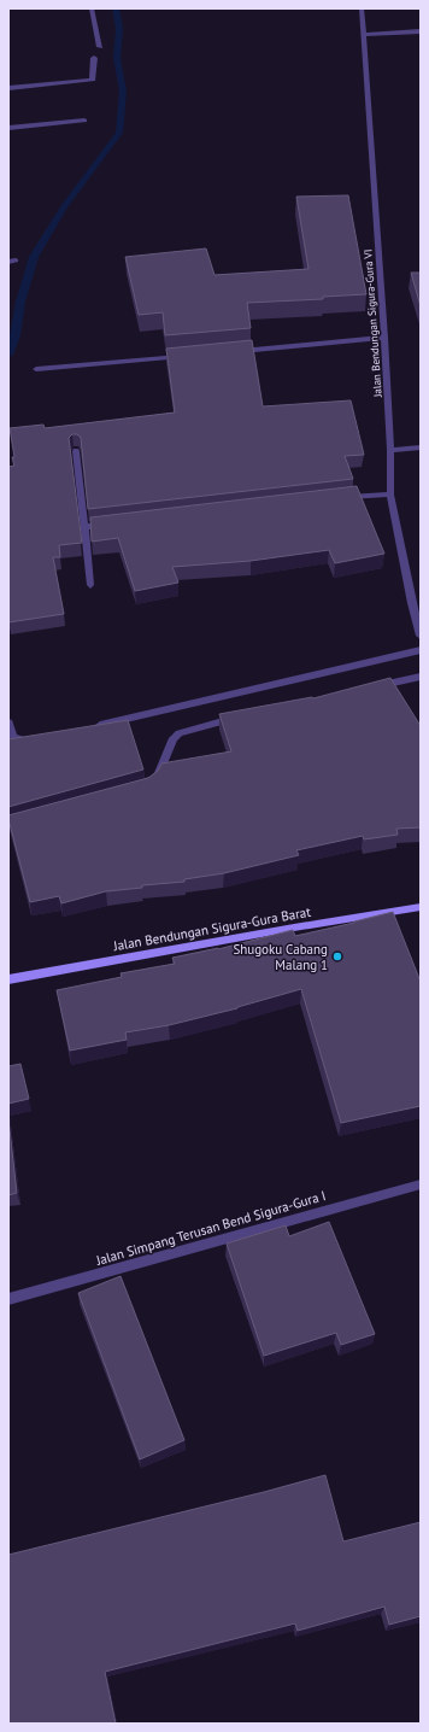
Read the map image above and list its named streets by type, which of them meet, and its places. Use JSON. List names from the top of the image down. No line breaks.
{"streets":{"main road":["Jalan Bendungan Sigura-Gura Barat"],"street":["Jalan Bendungan Sigura-Gura VI","Jalan Simpang Terusan Bend Sigura-Gura I"]},"places":["Shugoku Cabang Malang 1"]}
